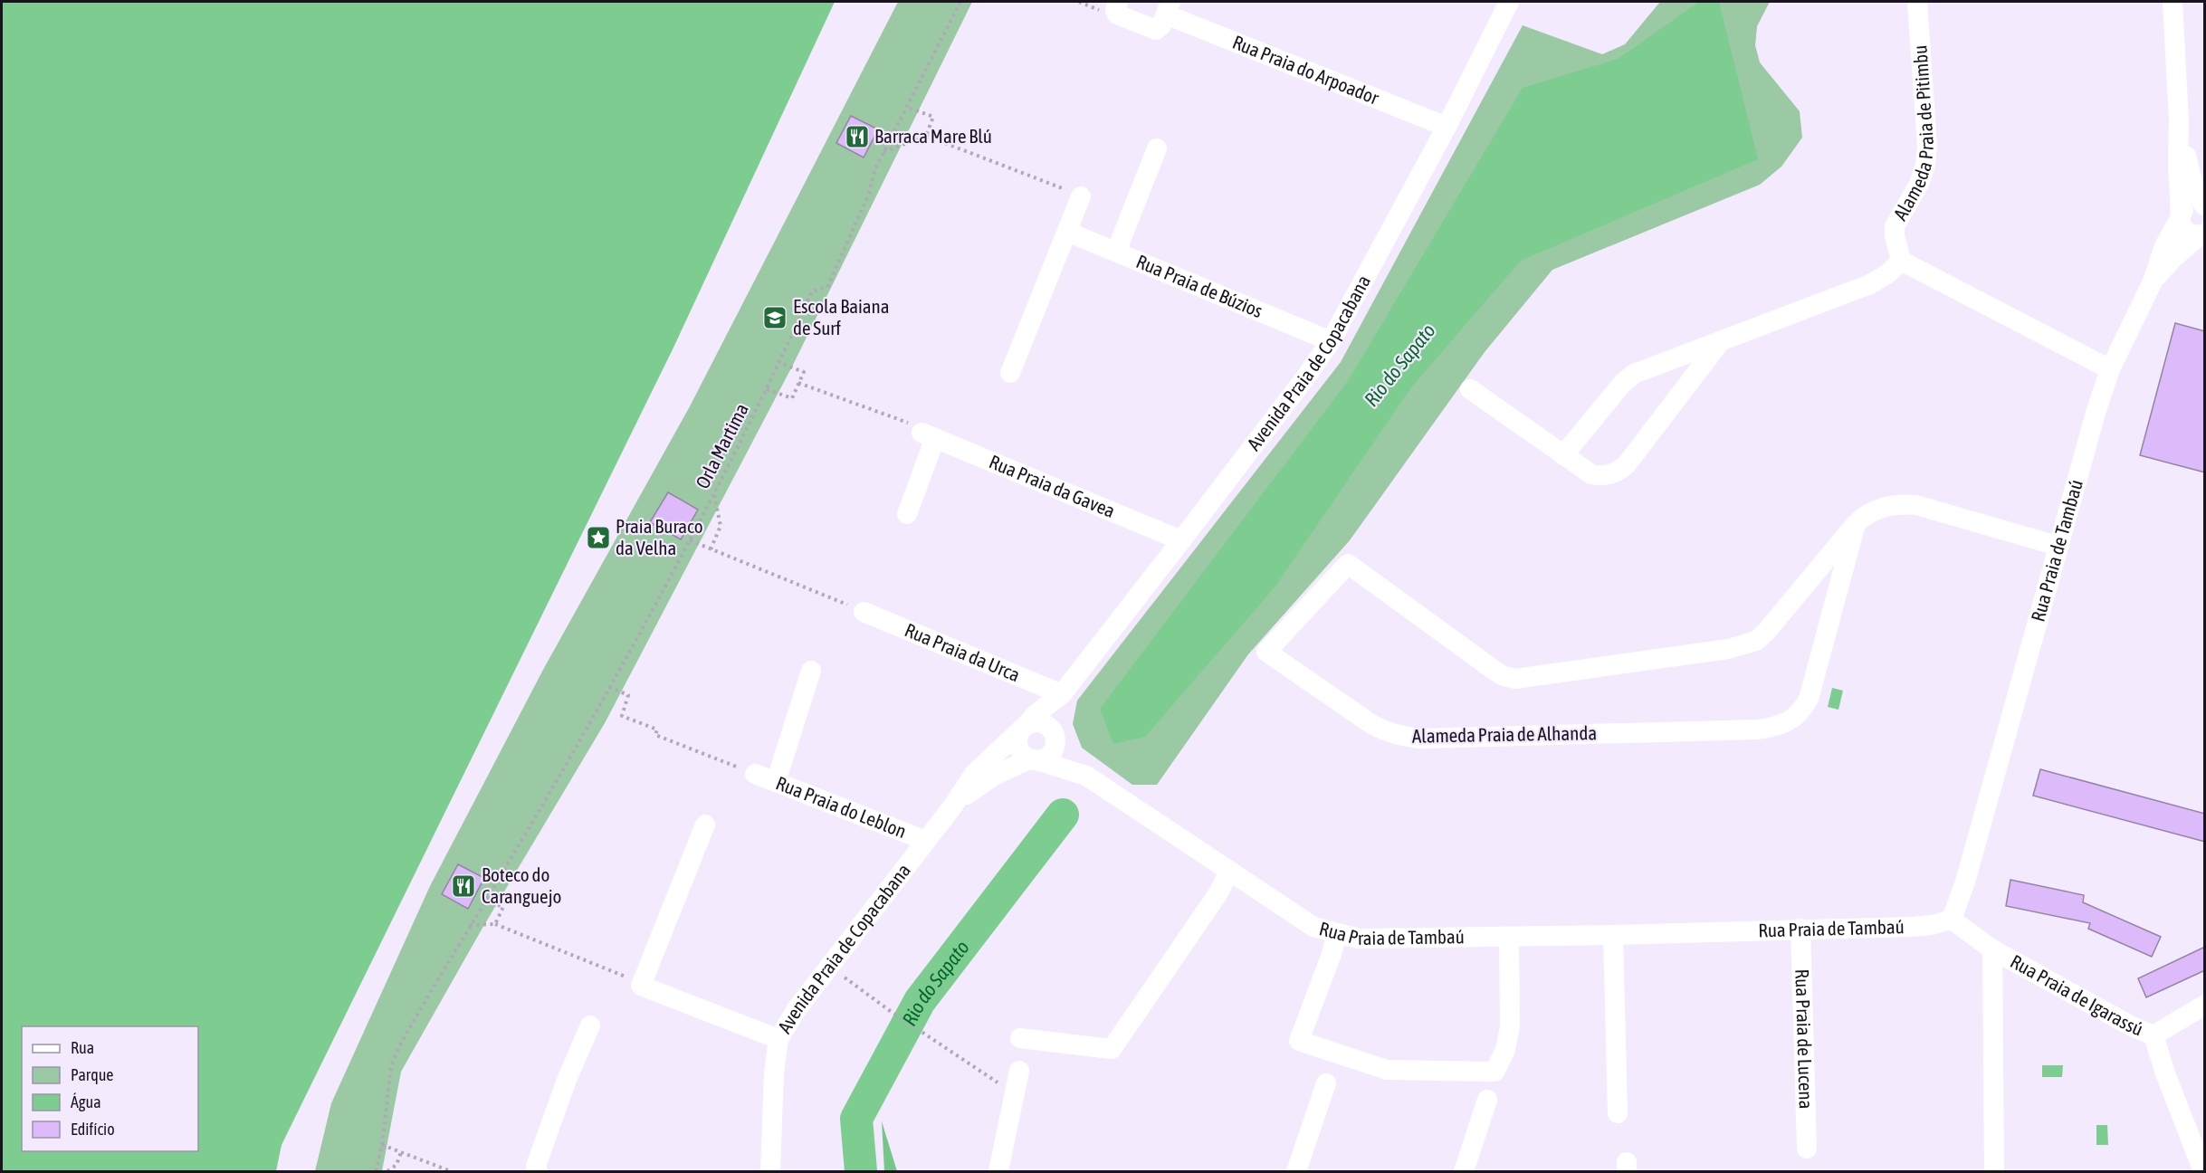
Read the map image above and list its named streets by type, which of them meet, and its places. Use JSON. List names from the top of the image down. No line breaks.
{"streets":{"street":["Rua Praia do Arpoador","Alameda Praia de Pitimbu","Rua Praia de Búzios","Avenida Praia de Copacabana","Rua Praia da Gavea","Rua Praia de Tambaú","Rua Praia da Urca","Alameda Praia de Alhanda","Rua Praia do Leblon","Rua Praia de Igarassú","Rua Praia de Lucena"],"path":["Orla Martima"]},"crossings":[["Rua Praia do Arpoador","Avenida Praia de Copacabana"],["Rua Praia de Búzios","Avenida Praia de Copacabana"],["Avenida Praia de Copacabana","Rua Praia da Gavea"],["Avenida Praia de Copacabana","Rua Praia de Tambaú"],["Avenida Praia de Copacabana","Rua Praia da Urca"],["Avenida Praia de Copacabana","Rua Praia do Leblon"],["Rua Praia de Tambaú","Alameda Praia de Alhanda"],["Rua Praia de Tambaú","Rua Praia de Igarassú"],["Rua Praia de Tambaú","Rua Praia de Lucena"]],"water":["Rio do Sapato"],"places":{"restaurant":["Barraca Mare Blú","Boteco do Caranguejo"],"school or university":["Escola Baiana de Surf"],"place":["Praia Buraco da Velha"]},"legend":["Rua","Parque","Água","Edifício"]}
